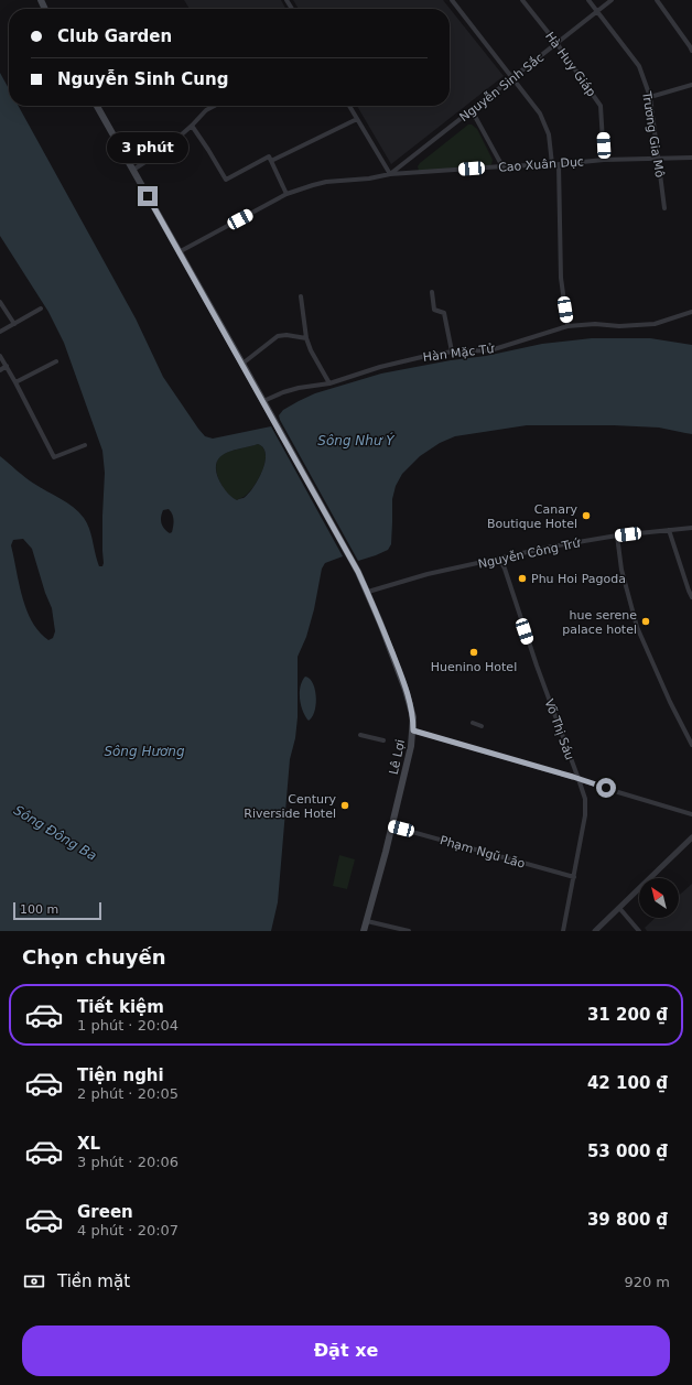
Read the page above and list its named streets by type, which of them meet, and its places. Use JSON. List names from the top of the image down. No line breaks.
{"streets":{"main road":["Lê Lợi"],"street":["Hà Huy Giáp","Nguyễn Sinh Sắc","Trương Gia Mô","Cao Xuân Dục","Hàn Mặc Tử","Nguyễn Công Trứ","Võ Thị Sáu","Phạm Ngũ Lão"]},"crossings":[["Hà Huy Giáp","Nguyễn Sinh Sắc"],["Hà Huy Giáp","Cao Xuân Dục"],["Nguyễn Sinh Sắc","Trương Gia Mô"],["Nguyễn Sinh Sắc","Cao Xuân Dục"],["Trương Gia Mô","Cao Xuân Dục"],["Cao Xuân Dục","Lê Lợi"],["Hàn Mặc Tử","Lê Lợi"],["Nguyễn Công Trứ","Võ Thị Sáu"],["Nguyễn Công Trứ","Lê Lợi"],["Võ Thị Sáu","Phạm Ngũ Lão"],["Lê Lợi","Phạm Ngũ Lão"]],"water":["Sông Như Ý","Sông Hương","Sông Đông Ba"],"places":["Canary Boutique Hotel","Phu Hoi Pagoda","hue serene palace hotel","Huenino Hotel","Century Riverside Hotel"],"scale_bar":"100 m","north":"top left","page":{"banner":["Club Garden","Nguyễn Sinh Cung"],"bubble":"3 phút","scale":"100 m","heading":"Chọn chuyến","list":[{"name":"Tiết kiệm","note":"1 phút · 20:04","value":"31 200 ₫"},{"name":"Tiện nghi","note":"2 phút · 20:05","value":"42 100 ₫"},{"name":"XL","note":"3 phút · 20:06","value":"53 000 ₫"},{"name":"Green","note":"4 phút · 20:07","value":"39 800 ₫"}],"pay":["Tiền mặt","920 m"],"buttons":"Đặt xe"}}
